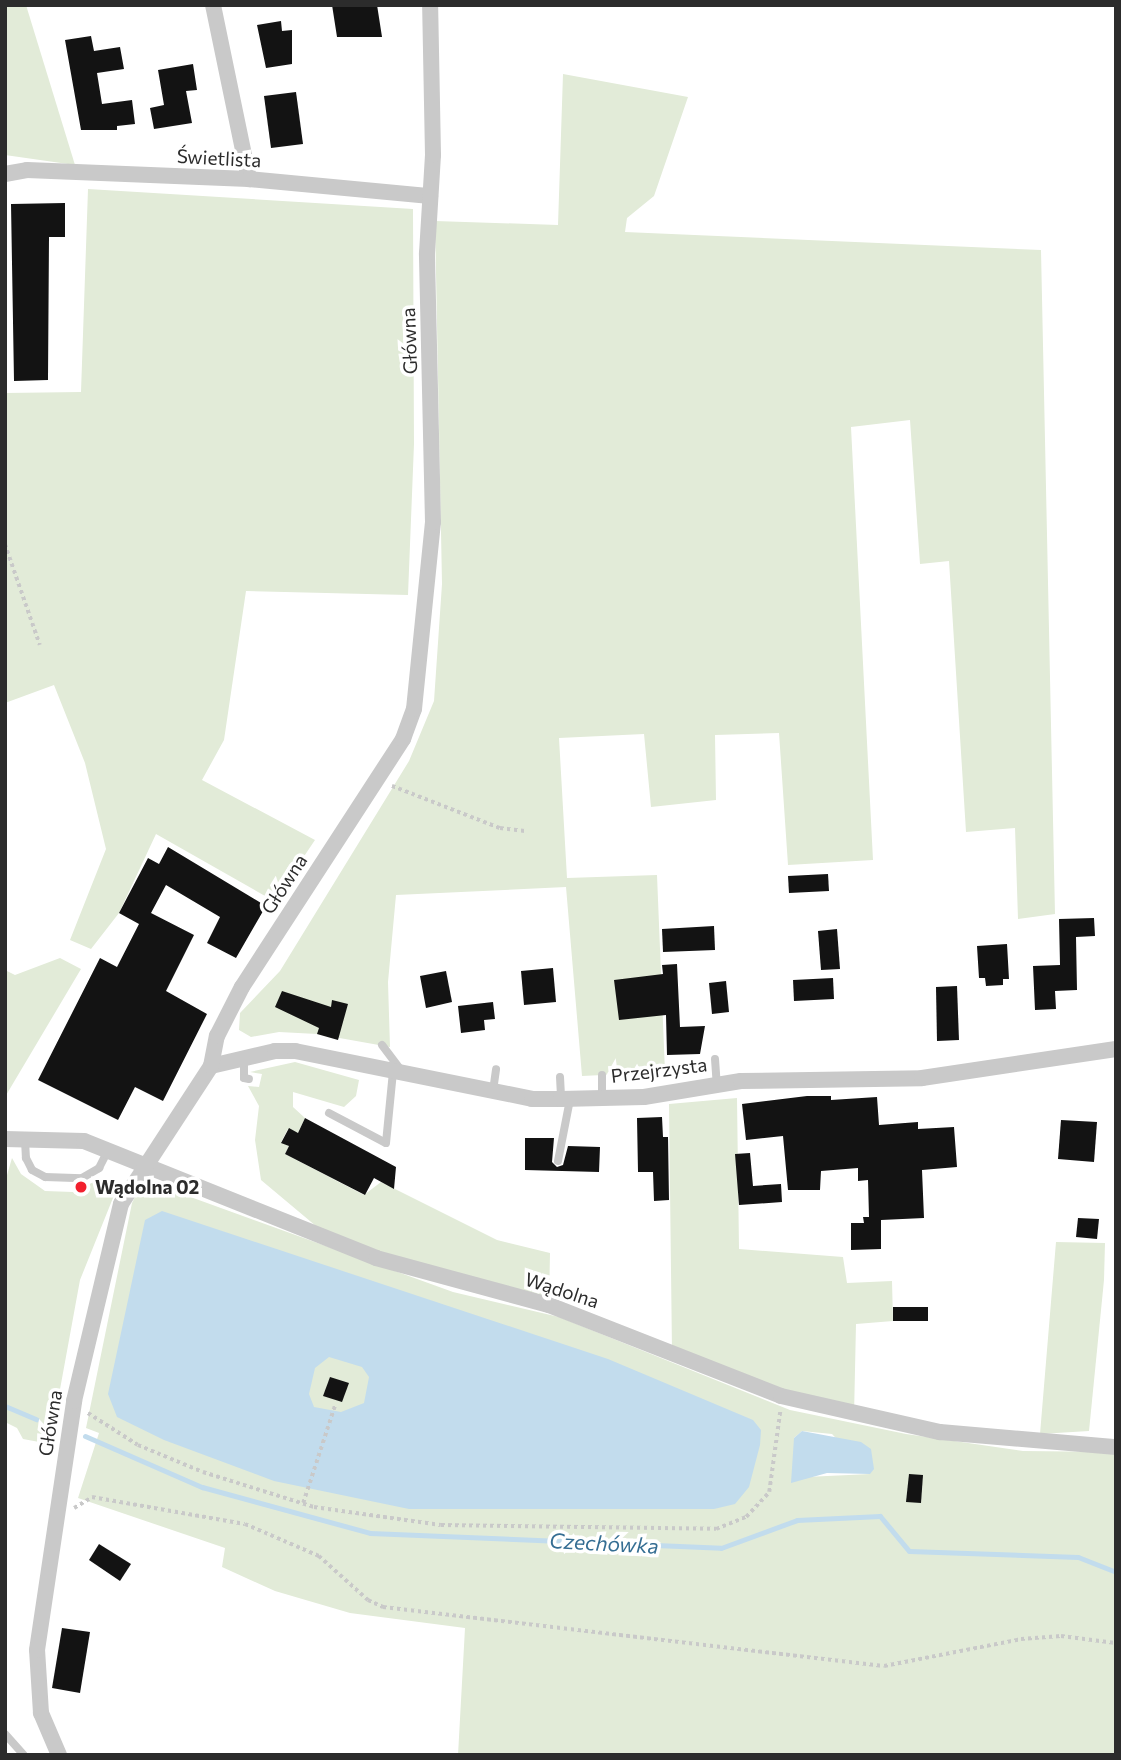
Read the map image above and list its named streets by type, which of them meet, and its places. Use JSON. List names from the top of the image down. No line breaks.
{"streets":{"street":["Świetlista","Główna","Przejrzysta","Wądolna"]},"crossings":[["Świetlista","Główna"],["Główna","Przejrzysta"],["Główna","Wądolna"]],"water":["Czechówka"],"places":["Wądolna 02"]}
